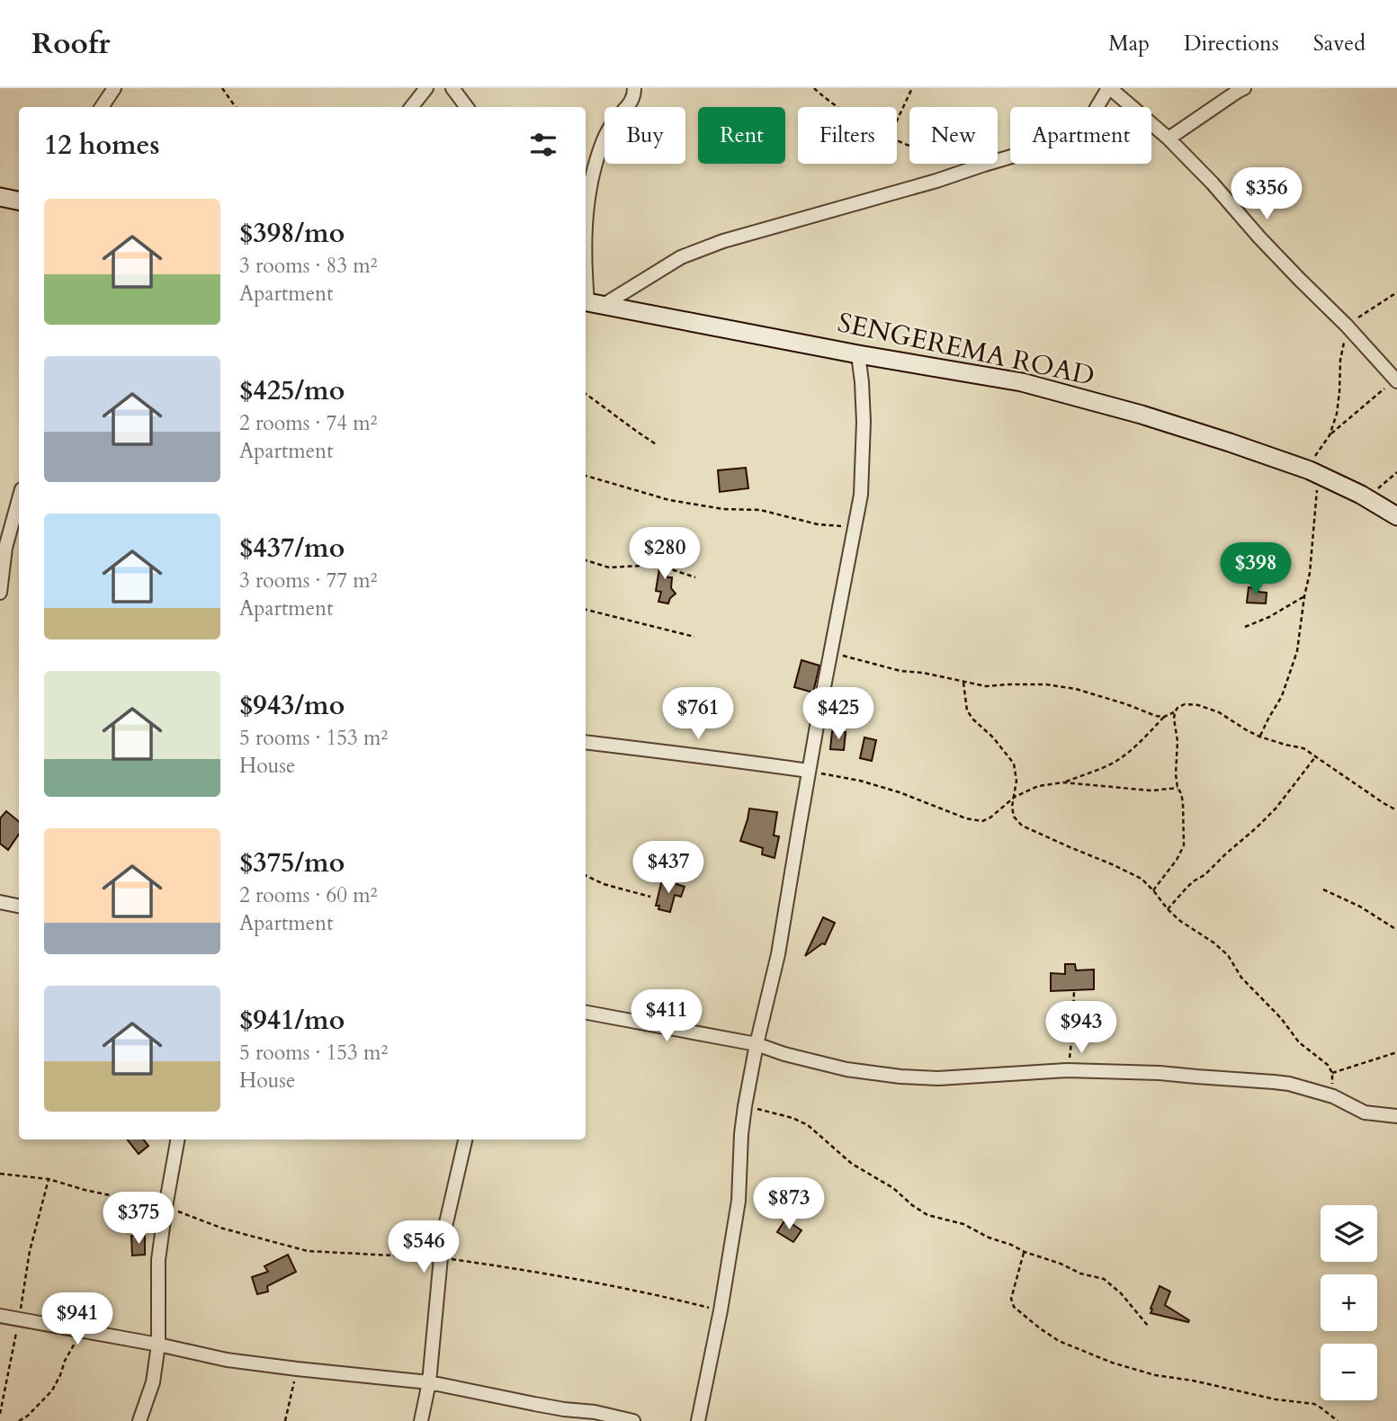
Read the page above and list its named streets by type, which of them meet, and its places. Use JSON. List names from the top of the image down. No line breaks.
{"streets":{"main road":["SENGEREMA ROAD"]},"page":{"header":"Roofr","nav":["Map","Directions","Saved"],"chip":["Buy","Rent","Filters","New","Apartment"],"heading":"12 homes","price":["$356","$280","$398","$761","$425","$437","$411","$943","$873","$375","$546","$941"],"list":[{"name":"$398/mo","note":"3 rooms · 83 m² · Apartment"},{"name":"$425/mo","note":"2 rooms · 74 m² · Apartment"},{"name":"$437/mo","note":"3 rooms · 77 m² · Apartment"},{"name":"$943/mo","note":"5 rooms · 153 m² · House"},{"name":"$375/mo","note":"2 rooms · 60 m² · Apartment"},{"name":"$941/mo","note":"5 rooms · 153 m² · House"}],"map_buttons":["+","−"]}}
